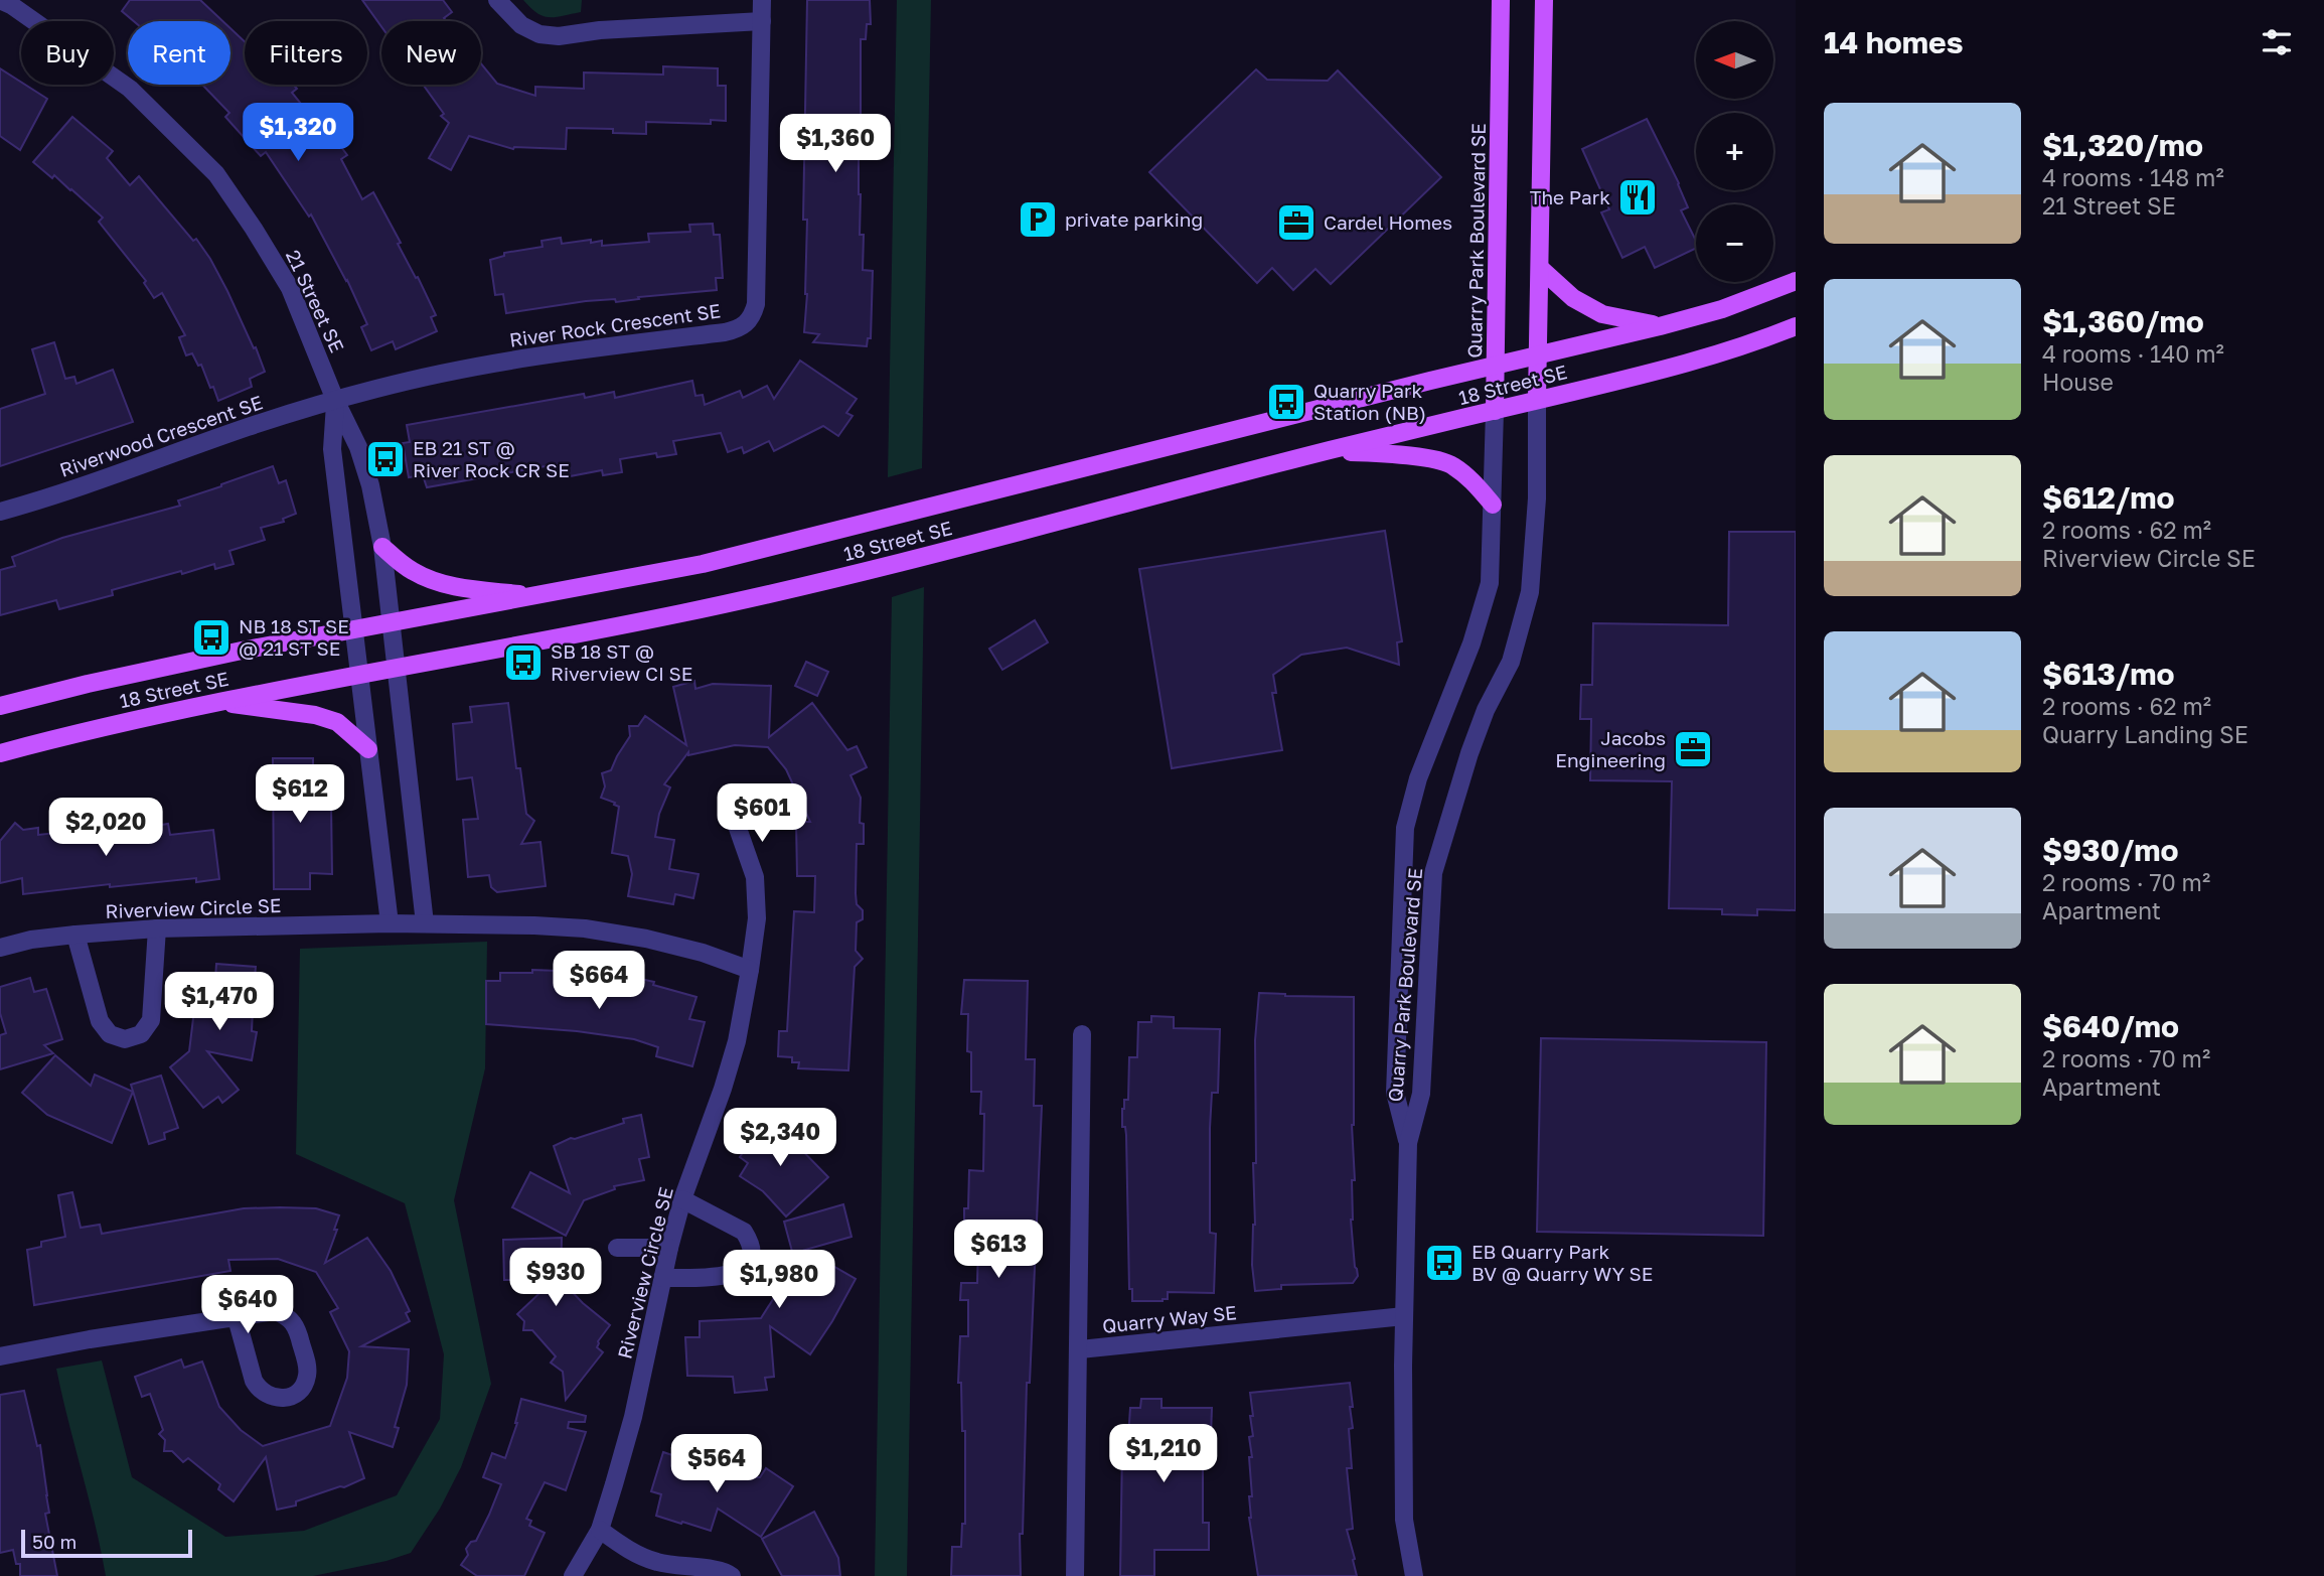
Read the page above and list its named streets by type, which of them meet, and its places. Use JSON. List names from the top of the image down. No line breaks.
{"streets":{"main road":["Quarry Park Boulevard SE","18 Street SE"],"street":["21 Street SE","River Rock Crescent SE","Riverwood Crescent SE","Riverview Circle SE","Quarry Way SE"]},"crossings":[["Quarry Park Boulevard SE","18 Street SE"],["Quarry Park Boulevard SE","Quarry Way SE"],["21 Street SE","River Rock Crescent SE"],["21 Street SE","18 Street SE"],["21 Street SE","Riverwood Crescent SE"],["River Rock Crescent SE","Riverwood Crescent SE"]],"places":{"restaurant":["The Park"],"parking":["private parking"],"office":["Cardel Homes","Jacobs Engineering"],"bus stop":["Quarry Park Station (NB)","EB 21 ST @ River Rock CR SE","NB 18 ST SE @ 21 ST SE","SB 18 ST @ Riverview CI SE","EB Quarry Park BV @ Quarry WY SE"]},"scale_bar":"50 m","north":"left","page":{"heading":"14 homes","map_buttons":["+","−"],"chip":["Buy","Rent","Filters","New"],"list":[{"name":"$1,320/mo","note":"4 rooms · 148 m² · 21 Street SE"},{"name":"$1,360/mo","note":"4 rooms · 140 m² · House"},{"name":"$612/mo","note":"2 rooms · 62 m² · Riverview Circle SE"},{"name":"$613/mo","note":"2 rooms · 62 m² · Quarry Landing SE"},{"name":"$930/mo","note":"2 rooms · 70 m² · Apartment"},{"name":"$640/mo","note":"2 rooms · 70 m² · Apartment"}],"price":["$1,320","$1,360","$612","$601","$2,020","$664","$1,470","$2,340","$613","$930","$1,980","$640","$1,210","$564"],"scale":"50 m"}}
